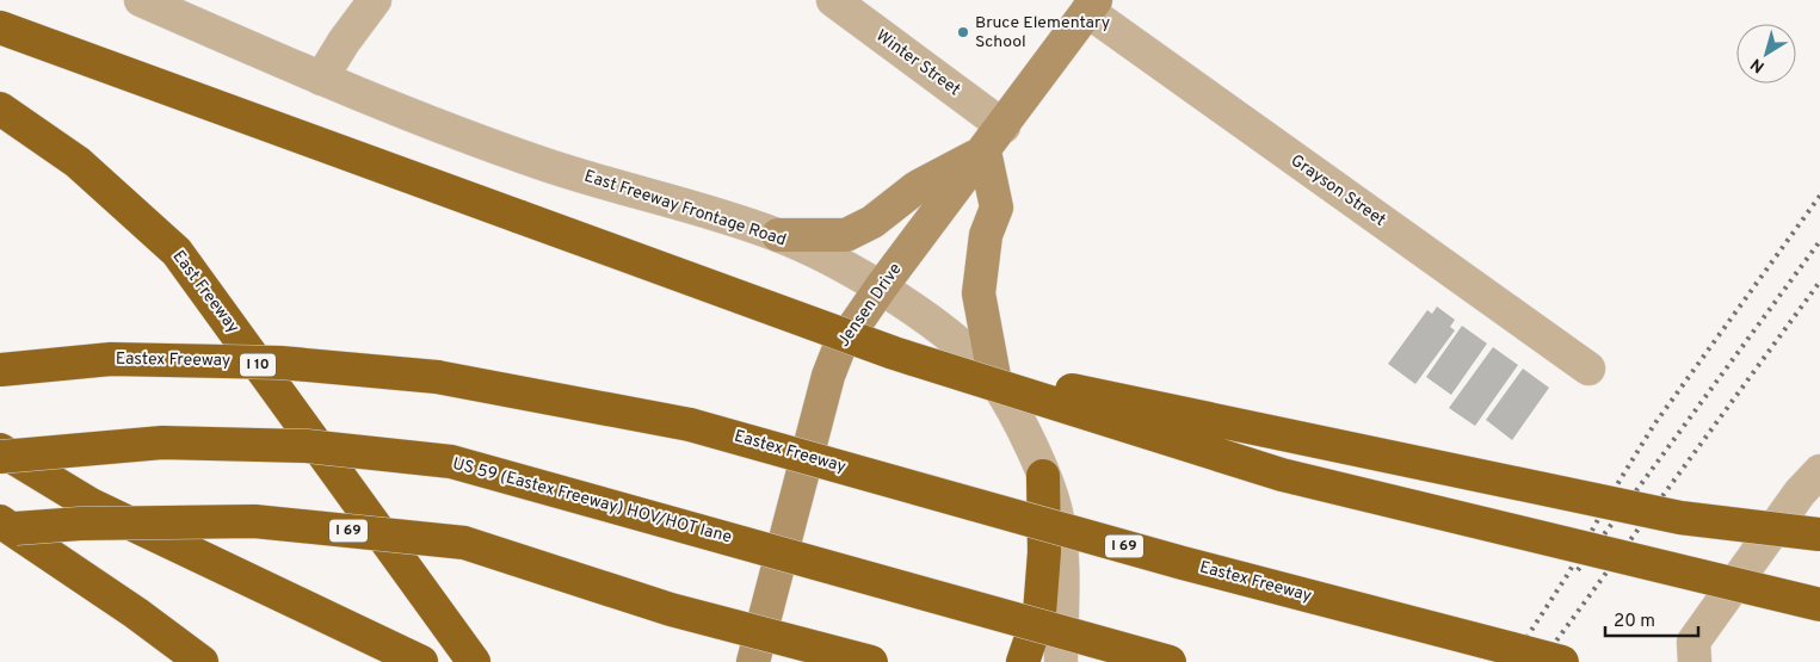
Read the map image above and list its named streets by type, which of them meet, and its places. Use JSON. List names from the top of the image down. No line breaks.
{"streets":{"highway":["East Freeway","Eastex Freeway","I 10","US 59 (Eastex Freeway) HOV/HOT lane","I 69"],"main road":["Jensen Drive"],"street":["Winter Street","Grayson Street","East Freeway Frontage Road"]},"crossings":[["Winter Street","Jensen Drive"],["Grayson Street","Jensen Drive"],["East Freeway Frontage Road","Jensen Drive"]],"places":["Bruce Elementary School"],"scale_bar":"20 m","north":"bottom left"}
